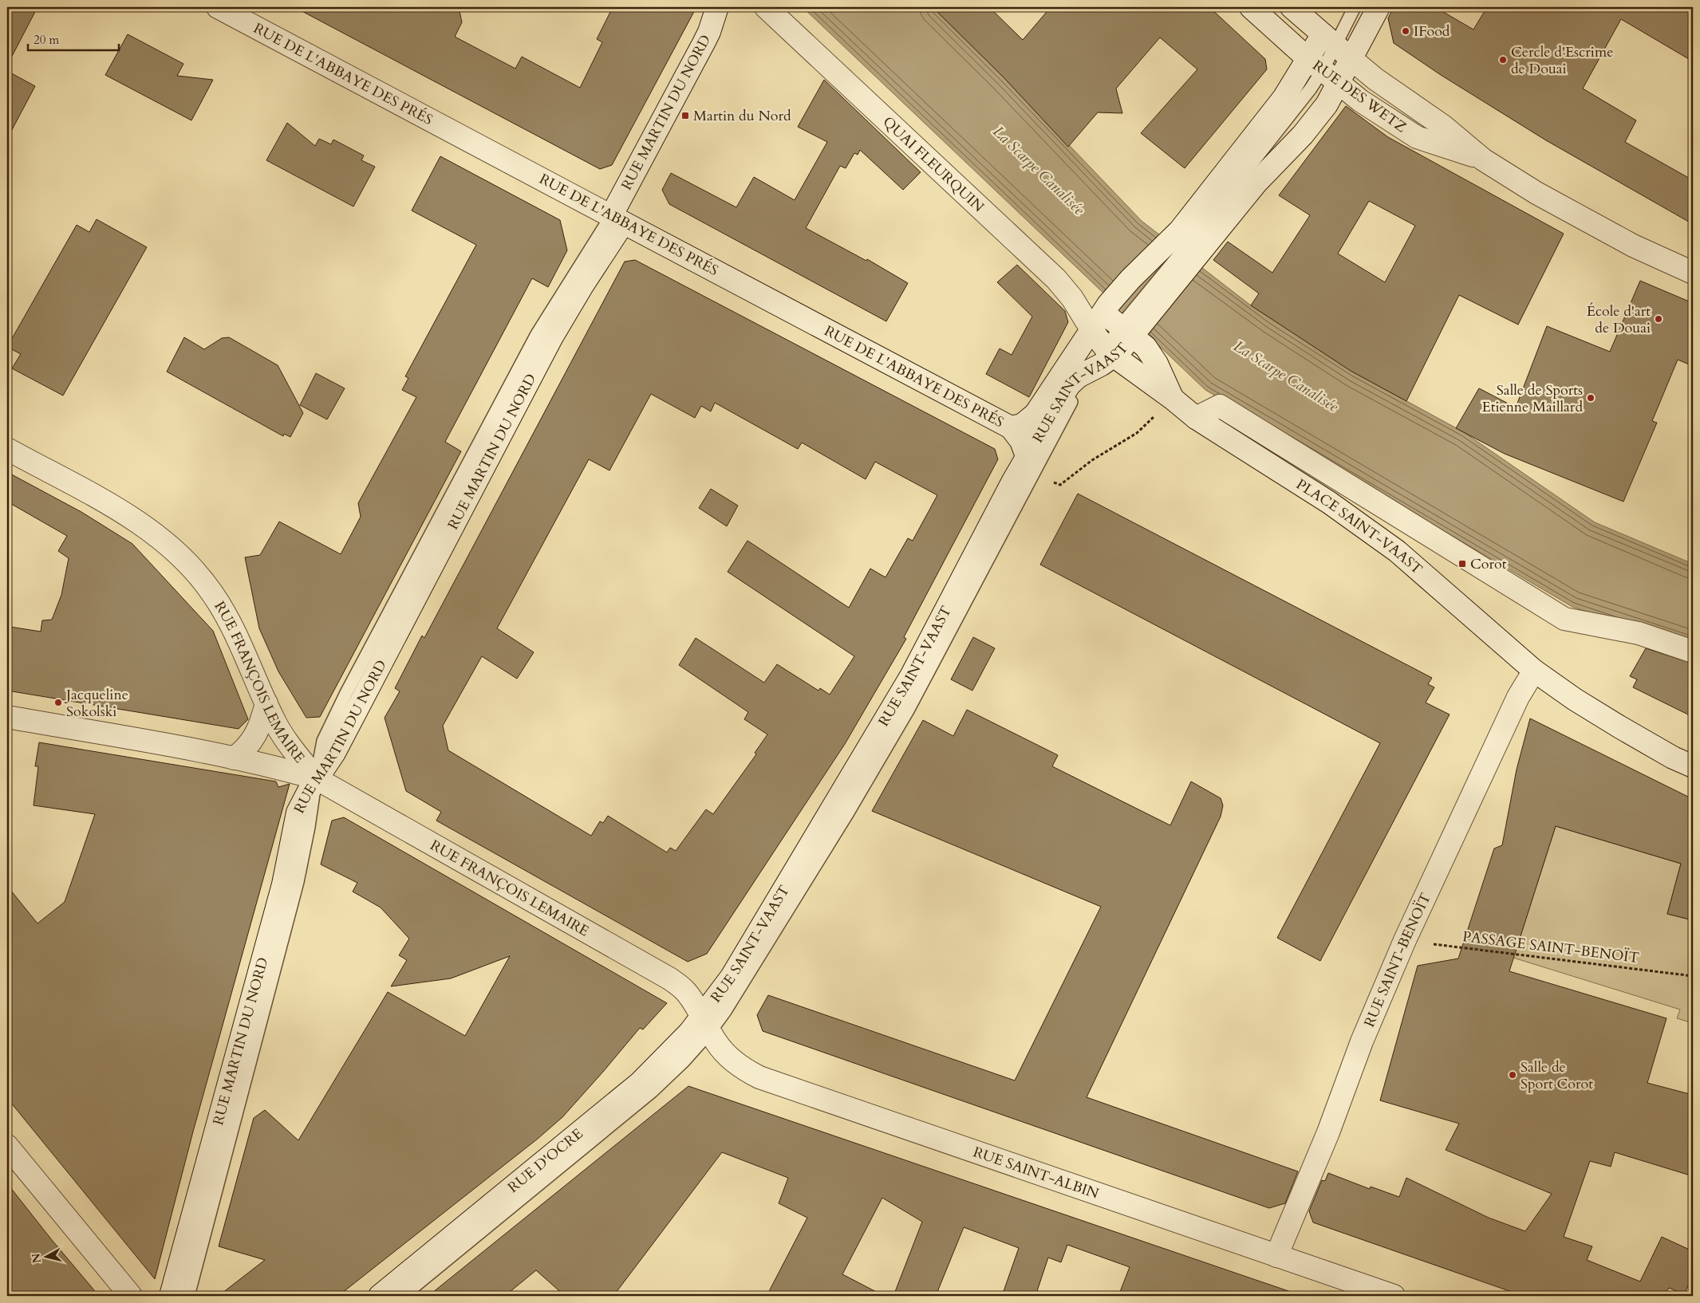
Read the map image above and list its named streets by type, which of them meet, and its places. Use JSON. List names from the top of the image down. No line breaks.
{"streets":{"street":["RUE DE L'ABBAYE DES PRÉS","RUE DES WETZ","RUE MARTIN DU NORD","QUAI FLEURQUIN","RUE SAINT-VAAST","PLACE SAINT-VAAST","RUE FRANÇOIS LEMAIRE","RUE SAINT-BENOÏT","RUE D'OCRE","RUE SAINT-ALBIN"],"path":["PASSAGE SAINT-BENOÏT"]},"crossings":[["RUE DE L'ABBAYE DES PRÉS","RUE MARTIN DU NORD"],["RUE DE L'ABBAYE DES PRÉS","RUE SAINT-VAAST"],["RUE MARTIN DU NORD","RUE FRANÇOIS LEMAIRE"],["QUAI FLEURQUIN","RUE SAINT-VAAST"],["QUAI FLEURQUIN","PLACE SAINT-VAAST"],["RUE SAINT-VAAST","PLACE SAINT-VAAST"],["RUE SAINT-VAAST","RUE FRANÇOIS LEMAIRE"],["RUE SAINT-VAAST","RUE D'OCRE"],["RUE SAINT-VAAST","RUE SAINT-ALBIN"],["PLACE SAINT-VAAST","RUE SAINT-BENOÏT"],["RUE FRANÇOIS LEMAIRE","RUE D'OCRE"],["RUE FRANÇOIS LEMAIRE","RUE SAINT-ALBIN"],["PASSAGE SAINT-BENOÏT","RUE SAINT-BENOÏT"],["RUE SAINT-BENOÏT","RUE SAINT-ALBIN"],["RUE D'OCRE","RUE SAINT-ALBIN"]],"water":["La Scarpe Canalisée"],"places":{"other":["IFood","Cercle d'Escrime de Douai","École d'art de Douai","Salle de Sports Etienne Maillard","Jacqueline Sokolski","Salle de Sport Corot"],"transit":["Martin du Nord","Corot"]},"scale_bar":"20 m","north":"left"}
